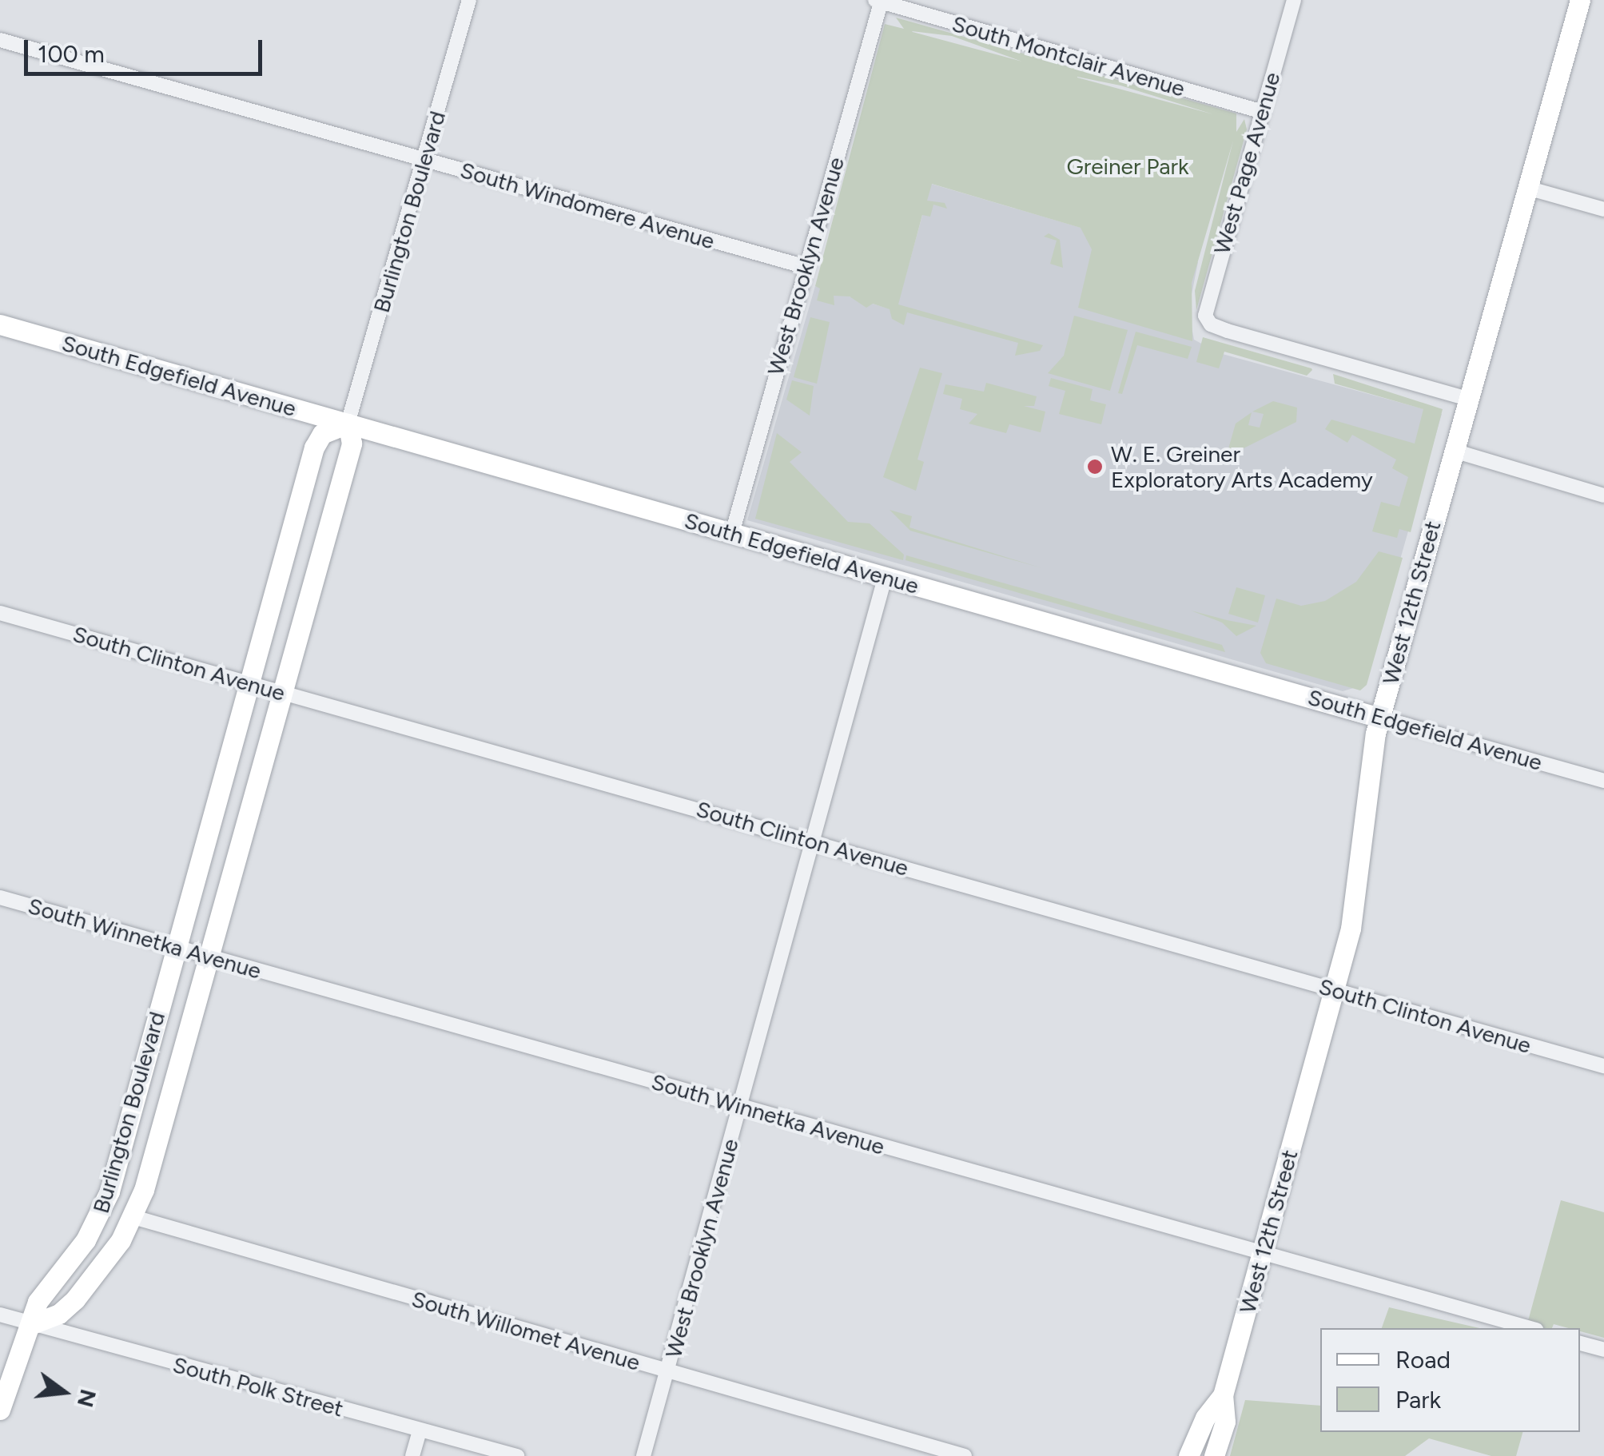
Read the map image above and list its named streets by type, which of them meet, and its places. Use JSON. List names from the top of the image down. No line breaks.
{"streets":{"street":["South Montclair Avenue","West Page Avenue","South Windomere Avenue","Burlington Boulevard","West Brooklyn Avenue","South Edgefield Avenue","West 12th Street","South Clinton Avenue","South Winnetka Avenue","South Willomet Avenue","South Polk Street"]},"crossings":[["South Montclair Avenue","West Page Avenue"],["South Montclair Avenue","West Brooklyn Avenue"],["West Page Avenue","West 12th Street"],["South Windomere Avenue","Burlington Boulevard"],["South Windomere Avenue","West Brooklyn Avenue"],["Burlington Boulevard","South Edgefield Avenue"],["Burlington Boulevard","South Clinton Avenue"],["Burlington Boulevard","South Winnetka Avenue"],["Burlington Boulevard","South Willomet Avenue"],["Burlington Boulevard","South Polk Street"],["West Brooklyn Avenue","South Edgefield Avenue"],["West Brooklyn Avenue","South Clinton Avenue"],["West Brooklyn Avenue","South Winnetka Avenue"],["West Brooklyn Avenue","South Willomet Avenue"],["South Edgefield Avenue","West 12th Street"],["West 12th Street","South Clinton Avenue"],["West 12th Street","South Winnetka Avenue"]],"parks":["Greiner Park"],"places":["W. E. Greiner Exploratory Arts Academy"],"legend":["Road","Park"],"scale_bar":"100 m","north":"right"}
